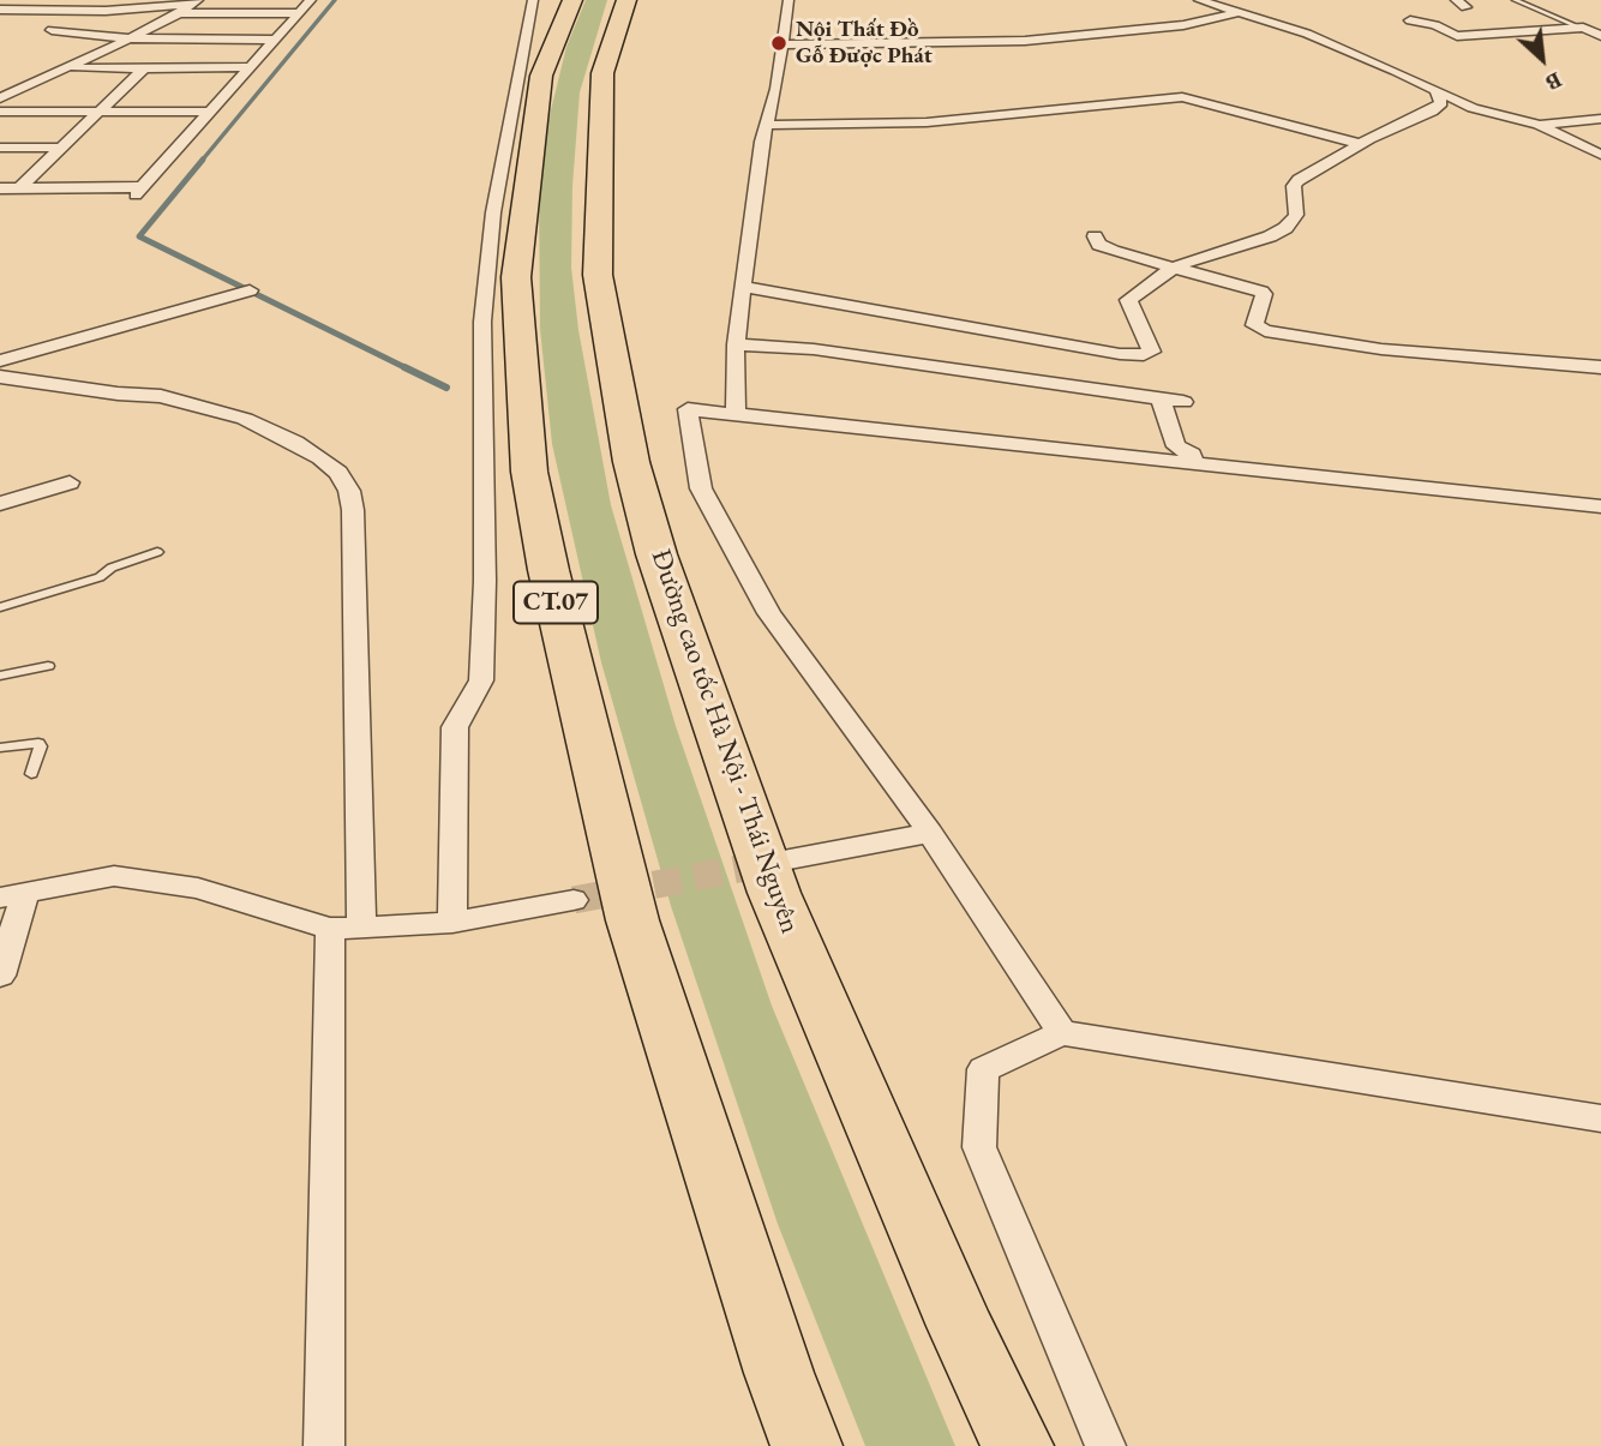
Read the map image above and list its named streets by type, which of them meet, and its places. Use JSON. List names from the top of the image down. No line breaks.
{"streets":{"highway":["CT.07","Đường cao tốc Hà Nội - Thái Nguyên"]},"places":["Nội Thất Đồ Gỗ Được Phát"],"north":"bottom right"}
